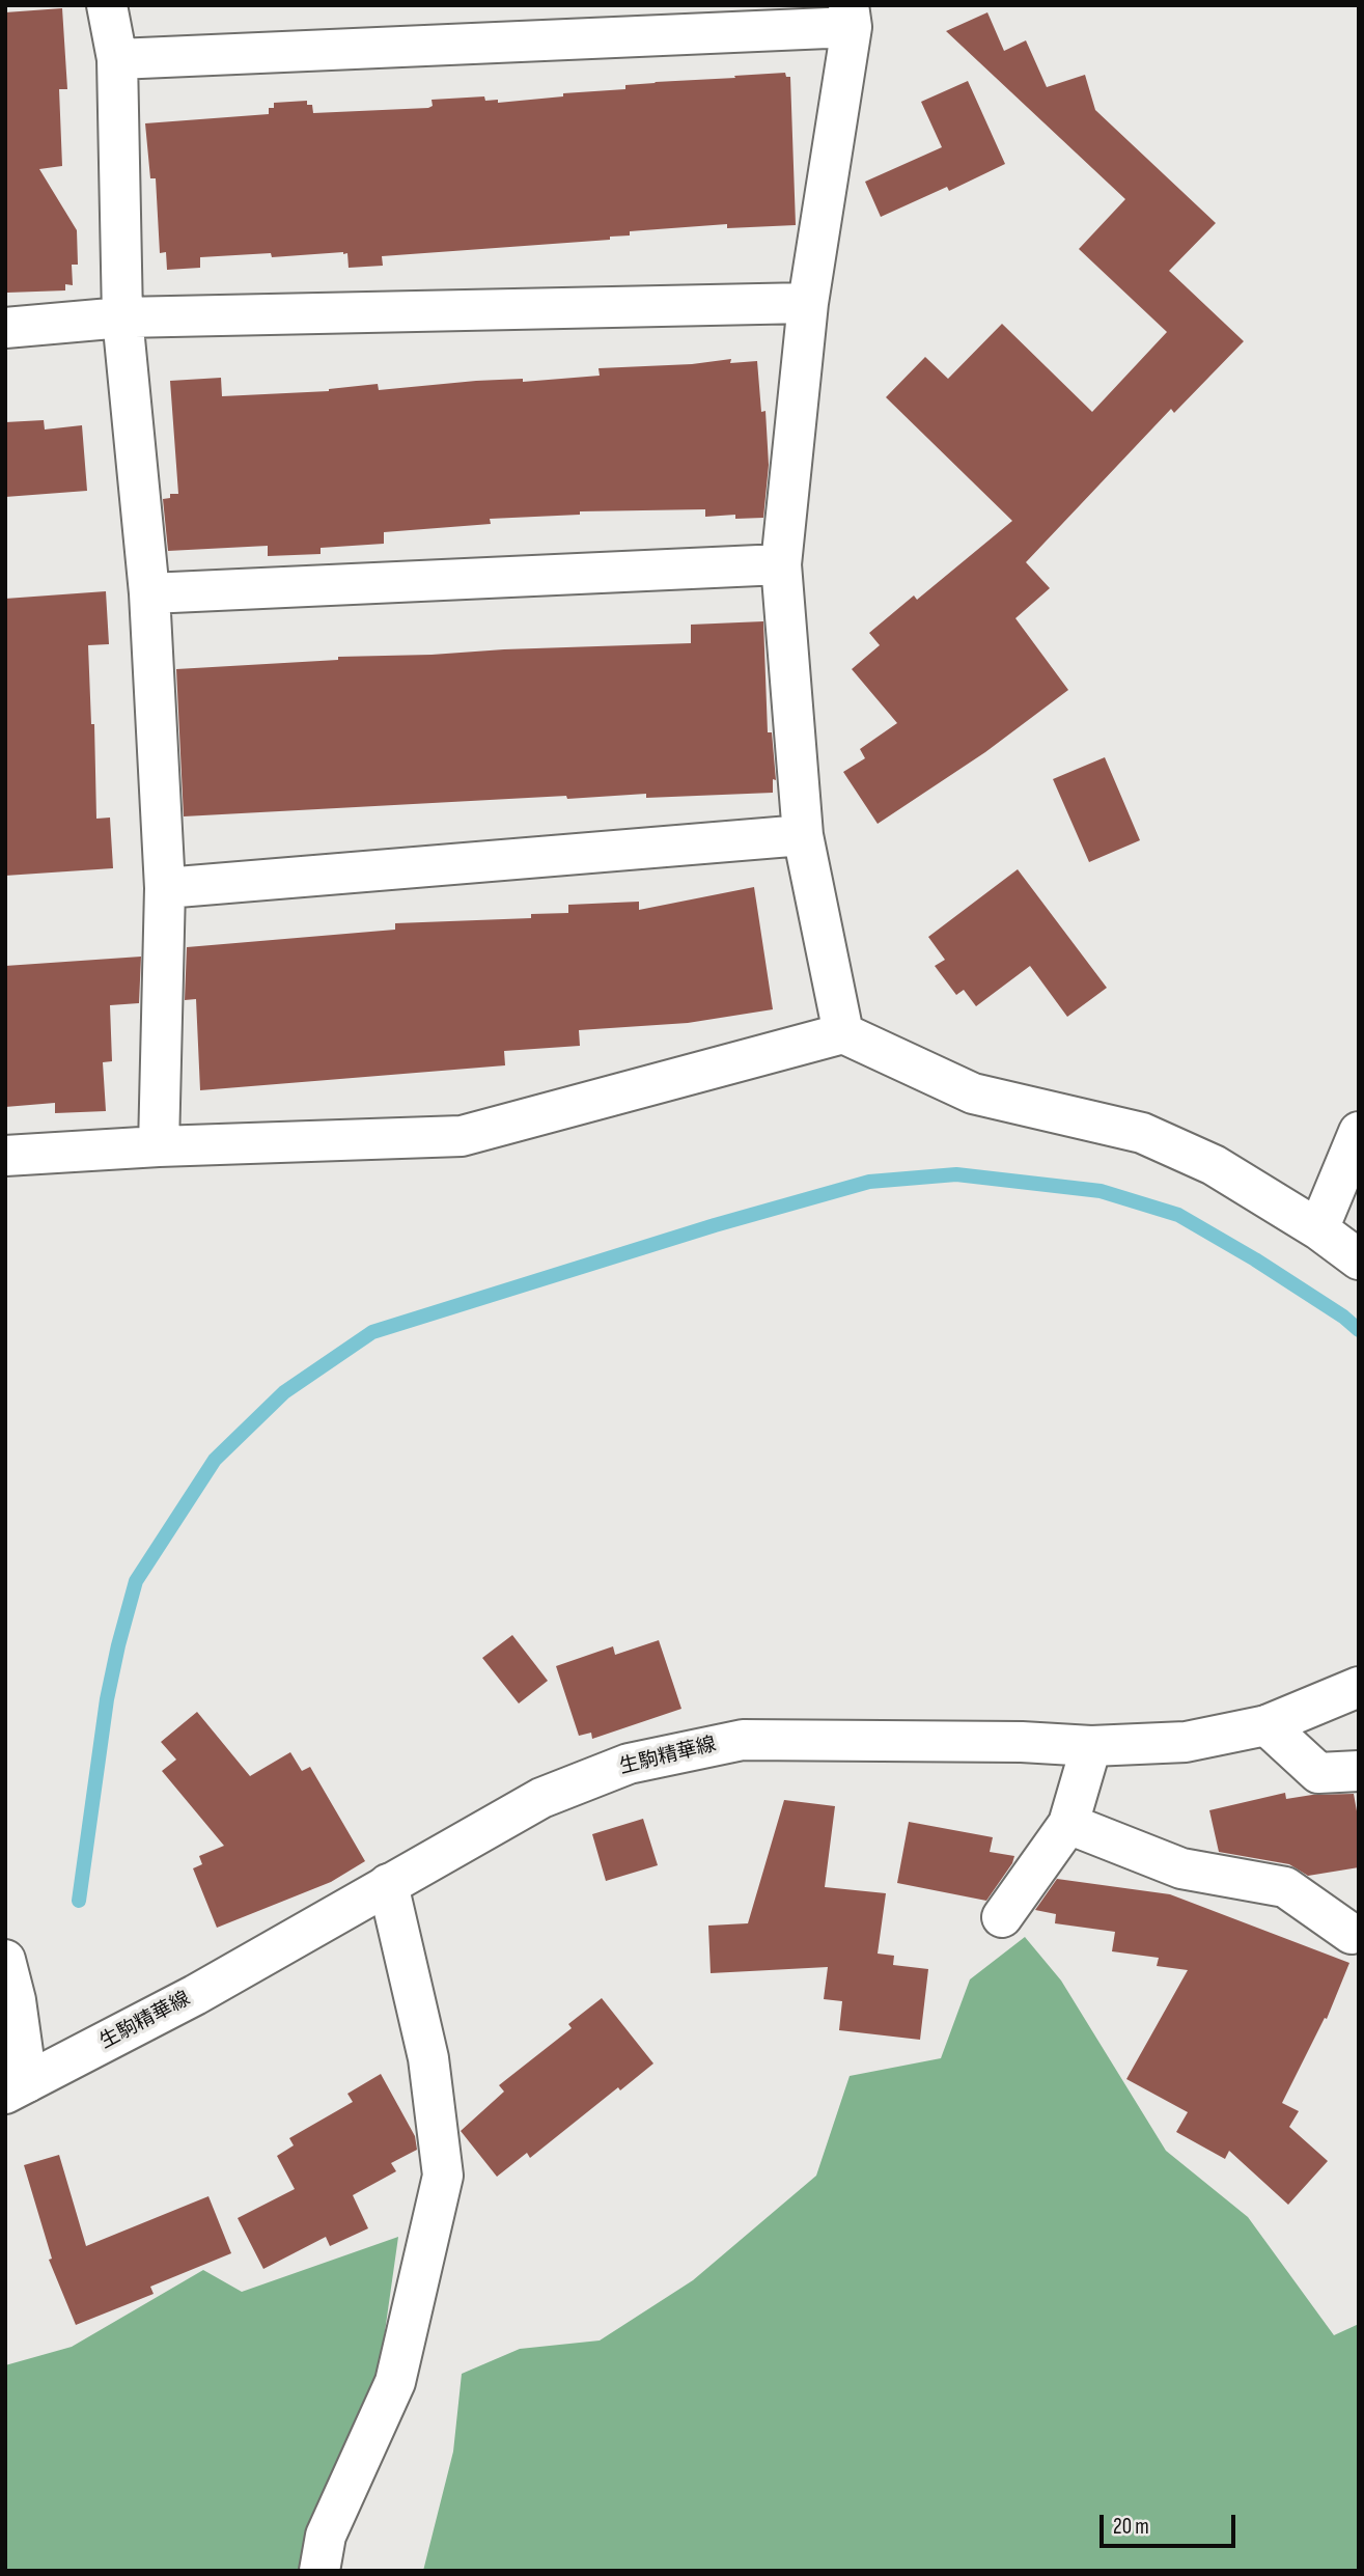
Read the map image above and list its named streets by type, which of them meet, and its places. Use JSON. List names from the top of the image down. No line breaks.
{"streets":{"street":["生駒精華線"]},"scale_bar":"20 m"}
